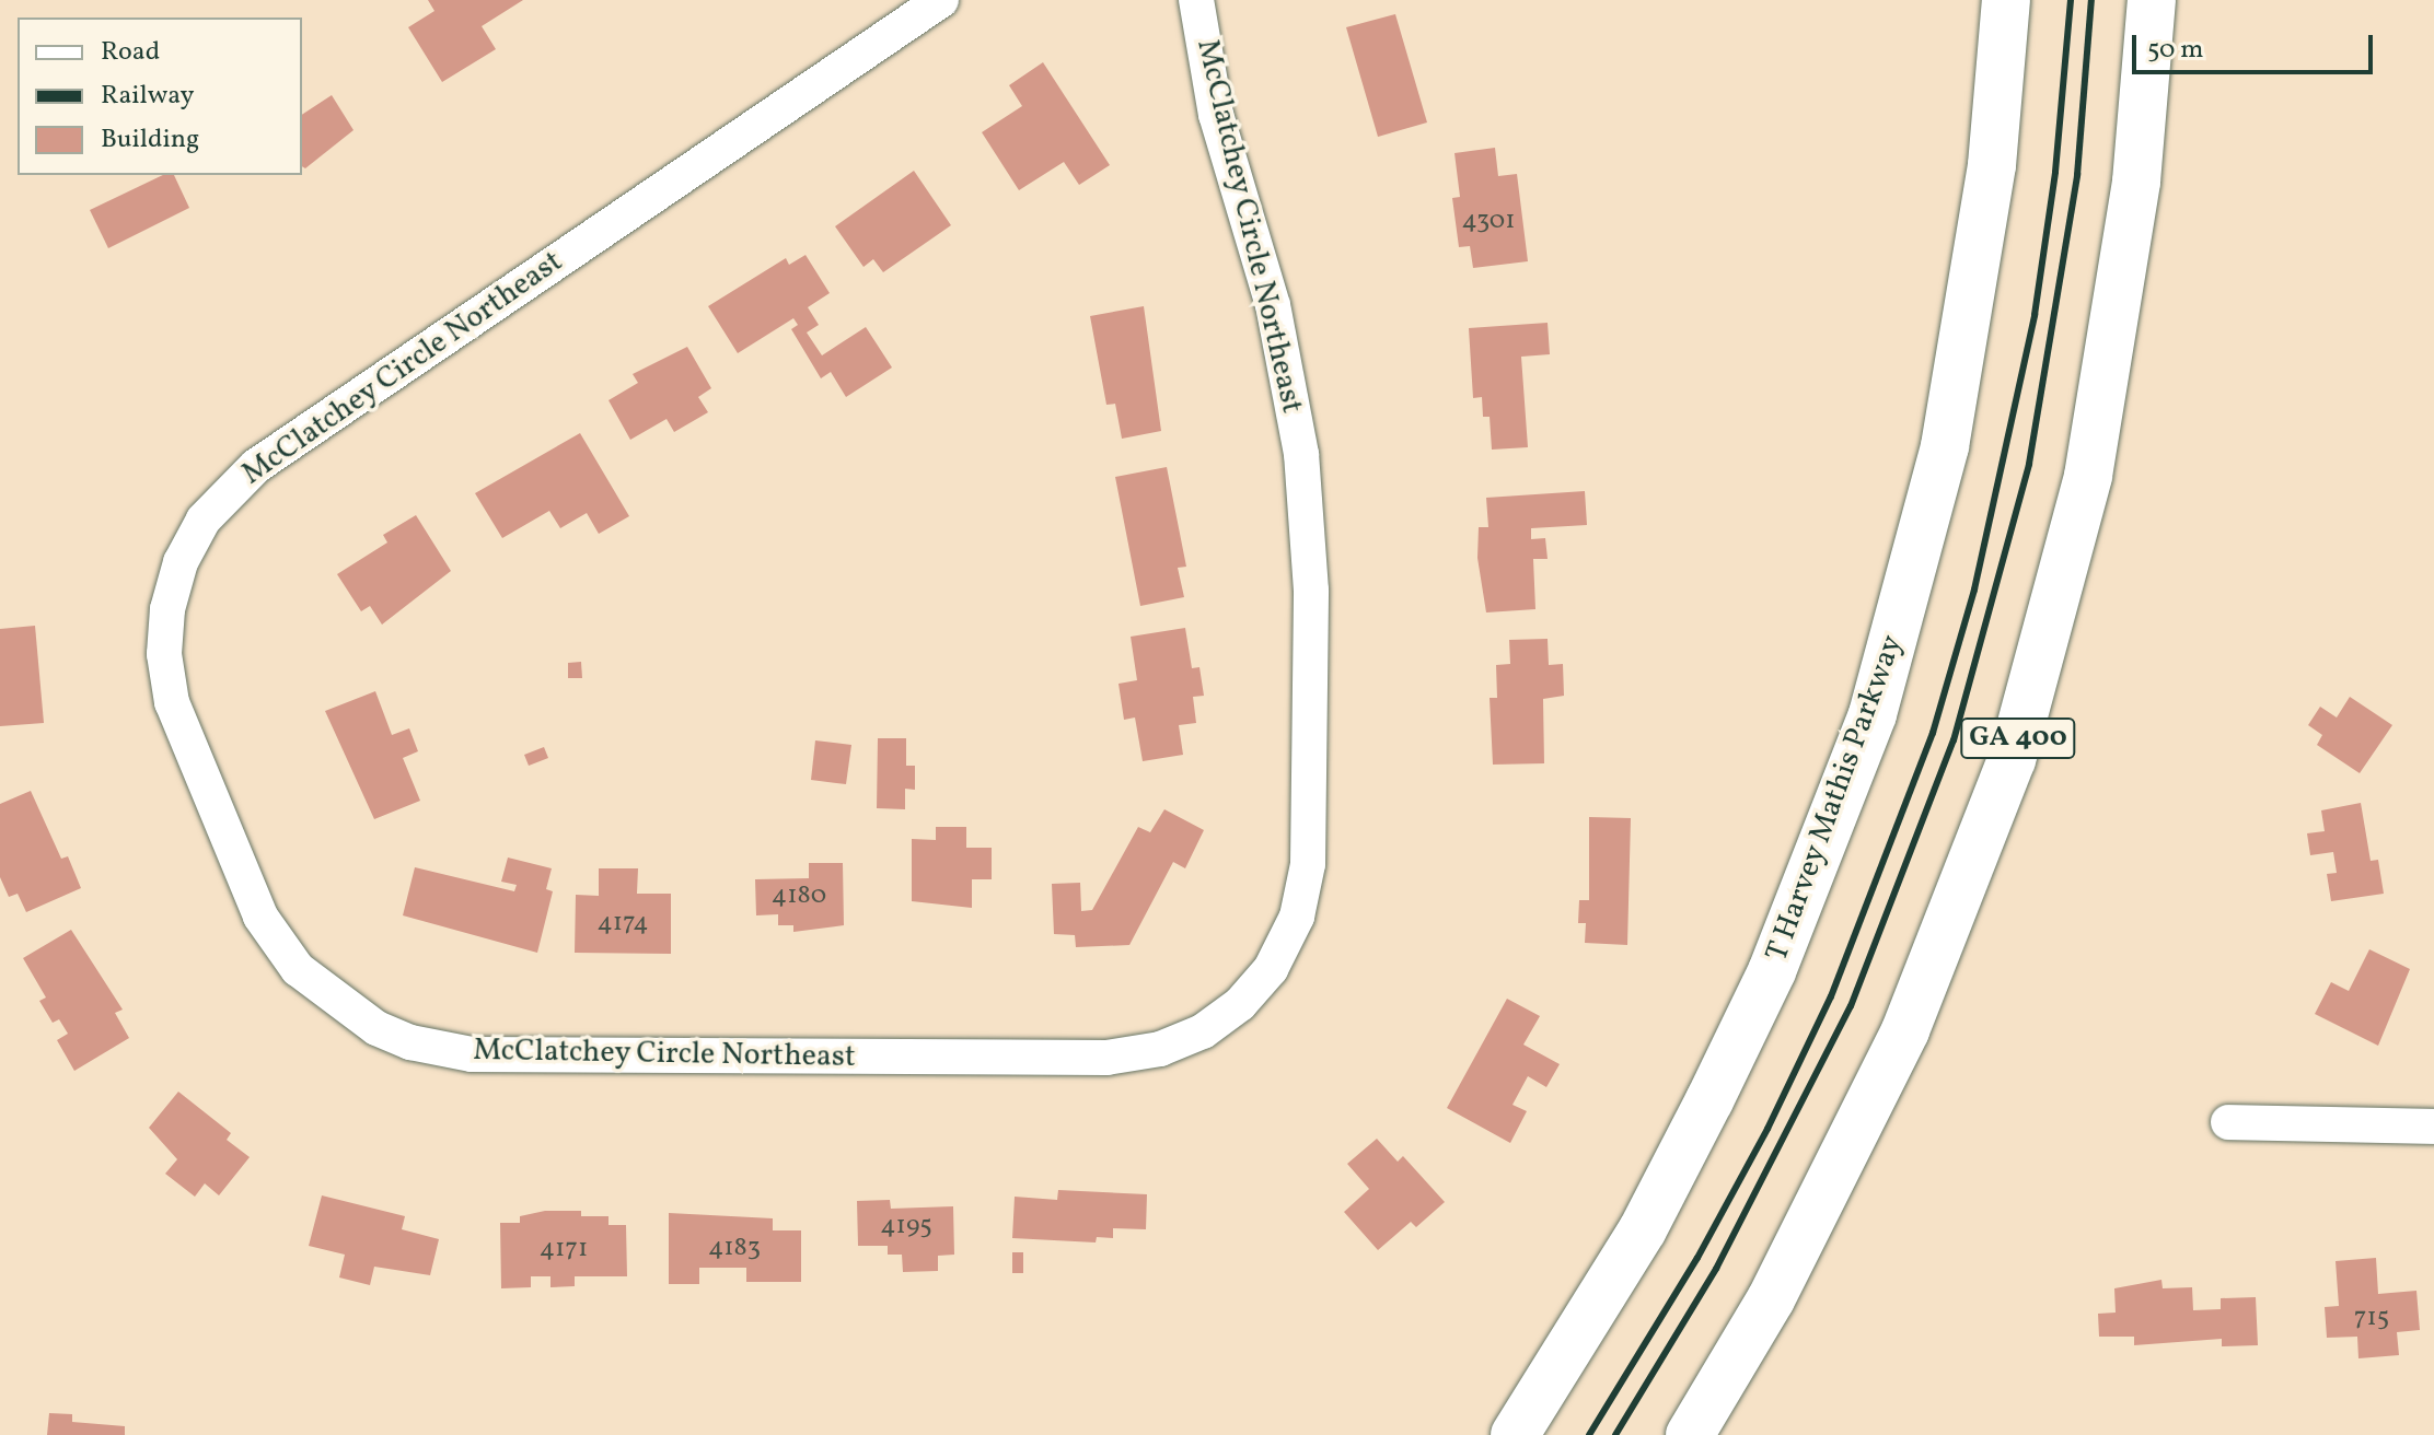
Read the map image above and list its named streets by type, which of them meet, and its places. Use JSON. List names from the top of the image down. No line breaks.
{"streets":{"highway":["GA 400","T Harvey Mathis Parkway"],"street":["McClatchey Circle Northeast"]},"house_numbers":["4301","4180","4174","4195","4183","4171","715"],"legend":["Road","Railway","Building"],"scale_bar":"50 m"}
